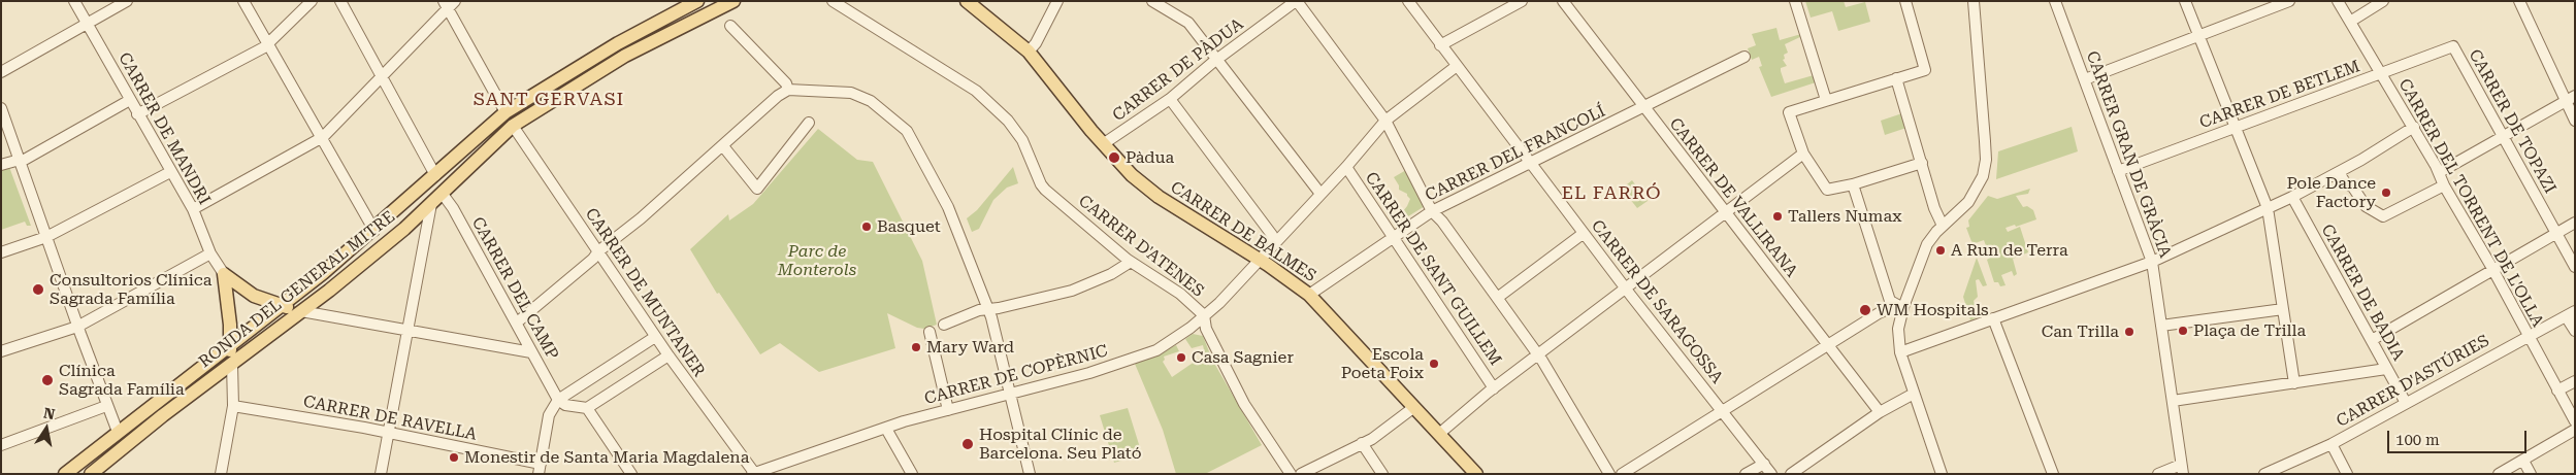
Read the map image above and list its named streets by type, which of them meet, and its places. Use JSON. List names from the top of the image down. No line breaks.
{"streets":{"main road":["CARRER DE BALMES","RONDA DEL GENERAL MITRE"],"street":["CARRER DE PÀDUA","CARRER DE BETLEM","CARRER DE TOPAZI","CARRER DE MANDRI","CARRER DEL FRANCOLÍ","CARRER GRAN DE GRÀCIA","CARRER DE VALLIRANA","CARRER DEL TORRENT DE L'OLLA","CARRER D'ATENES","CARRER DE SANT GUILLEM","CARRER DEL CAMP","CARRER DE MUNTANER","CARRER DE BADIA","CARRER DE SARAGOSSA","CARRER DE COPÈRNIC","CARRER D'ASTÚRIES","CARRER DE RAVELLA"]},"crossings":[["CARRER DE PÀDUA","CARRER DE BALMES"],["CARRER DE BETLEM","CARRER DE TOPAZI"],["CARRER DE BETLEM","CARRER GRAN DE GRÀCIA"],["CARRER DE BETLEM","CARRER DEL TORRENT DE L'OLLA"],["CARRER DEL FRANCOLÍ","CARRER DE VALLIRANA"],["CARRER DEL FRANCOLÍ","CARRER DE BALMES"],["CARRER DEL FRANCOLÍ","CARRER DE SANT GUILLEM"],["CARRER DEL FRANCOLÍ","CARRER DE SARAGOSSA"],["CARRER DEL TORRENT DE L'OLLA","CARRER D'ASTÚRIES"],["CARRER DE BALMES","CARRER DE COPÈRNIC"],["CARRER D'ATENES","CARRER DE COPÈRNIC"],["CARRER DE SANT GUILLEM","CARRER DE COPÈRNIC"],["CARRER DEL CAMP","RONDA DEL GENERAL MITRE"],["RONDA DEL GENERAL MITRE","CARRER DE MUNTANER"],["CARRER DE MUNTANER","CARRER DE COPÈRNIC"],["CARRER DE BADIA","CARRER D'ASTÚRIES"],["CARRER DE SARAGOSSA","CARRER DE COPÈRNIC"]],"districts":["SANT GERVASI","EL FARRÓ"],"parks":["Parc de Monterols"],"places":["Pàdua","Pole Dance Factory","Tallers Numax","Basquet","A Run de Terra","Consultorios Clínica Sagrada Família","WM Hospitals","Plaça de Trilla","Can Trilla","Mary Ward","Casa Sagnier","Escola Poeta Foix","Clínica Sagrada Família","Hospital Clínic de Barcelona. Seu Plató","Monestir de Santa Maria Magdalena"],"scale_bar":"100 m","north":"top"}
